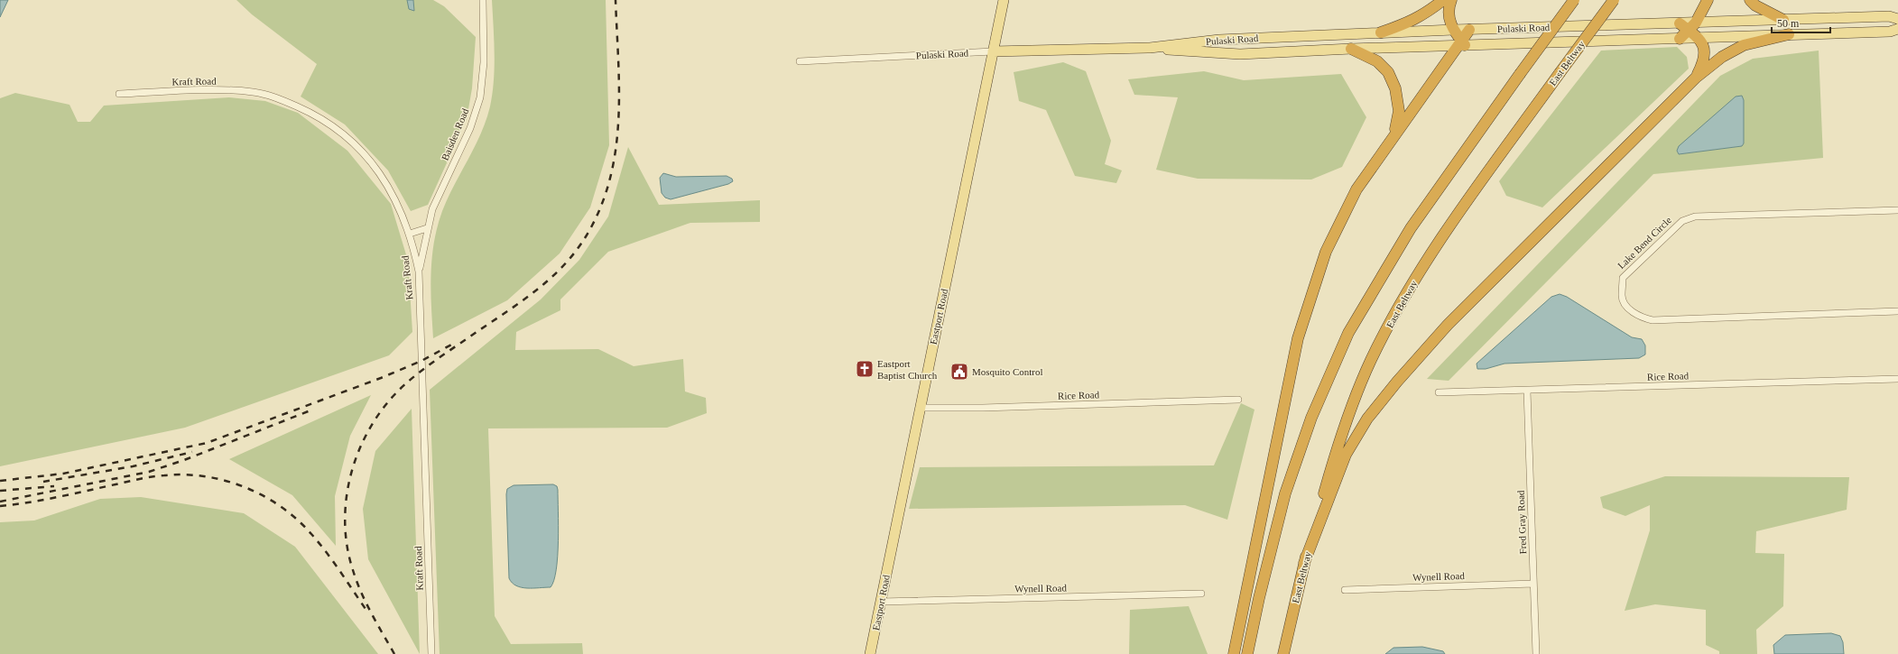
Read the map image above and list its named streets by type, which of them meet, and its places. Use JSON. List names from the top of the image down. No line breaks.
{"streets":{"highway":["East Beltway"],"main road":["Pulaski Road","Eastport Road"],"street":["Kraft Road","Baisden Road","Lake Bend Circle","Rice Road","Fred Gray Road","Wynell Road"]},"crossings":[["Pulaski Road","Eastport Road"],["Kraft Road","Baisden Road"],["Eastport Road","Rice Road"],["Eastport Road","Wynell Road"],["Rice Road","Fred Gray Road"],["Fred Gray Road","Wynell Road"]],"places":{"church":["Eastport Baptist Church"],"public building":["Mosquito Control"]},"scale_bar":"50 m"}
